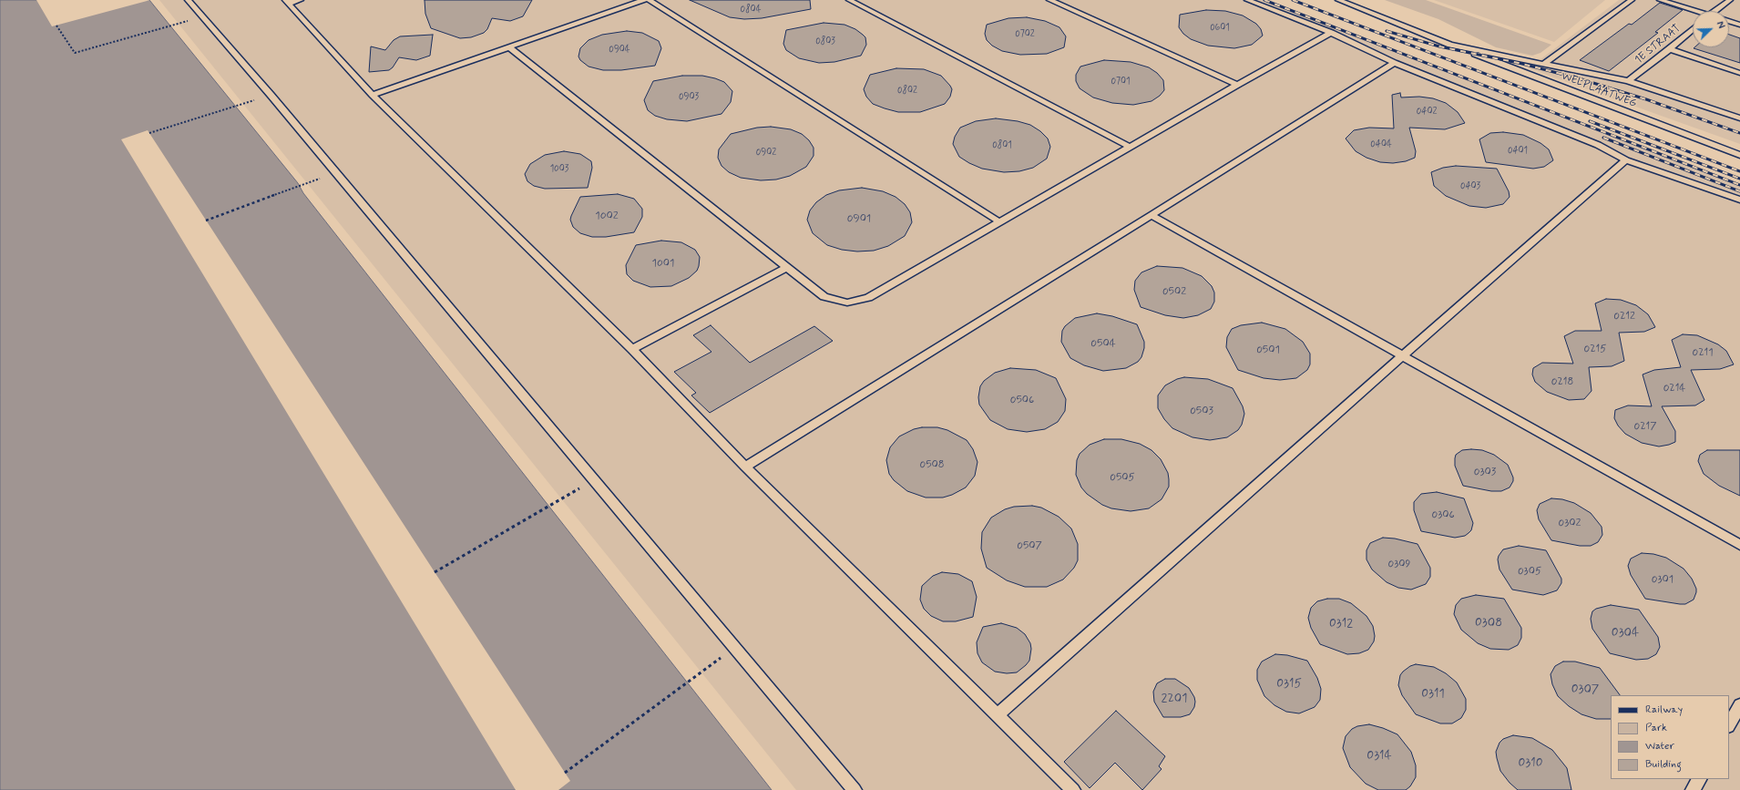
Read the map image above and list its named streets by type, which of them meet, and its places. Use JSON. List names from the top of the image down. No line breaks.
{"streets":{"lane":["1E STRAAT","WELPLAATWEG"]},"crossings":[["1E STRAAT","WELPLAATWEG"]],"house_numbers":["0804","0601","0702","0803","0904","0701","0802","0903","0402","0404","0801","0401","0902","1003","0403","1002","0901","1001","0502","0212","0504","0215","0501","0211","0218","0214","0506","0503","0217","0508","0303","0505","0306","0302","0507","0309","0305","0301","0308","0312","0304","0315","0307","0311","2201","0314","0310"],"legend":["Railway","Park","Water","Building"],"north":"top right"}
